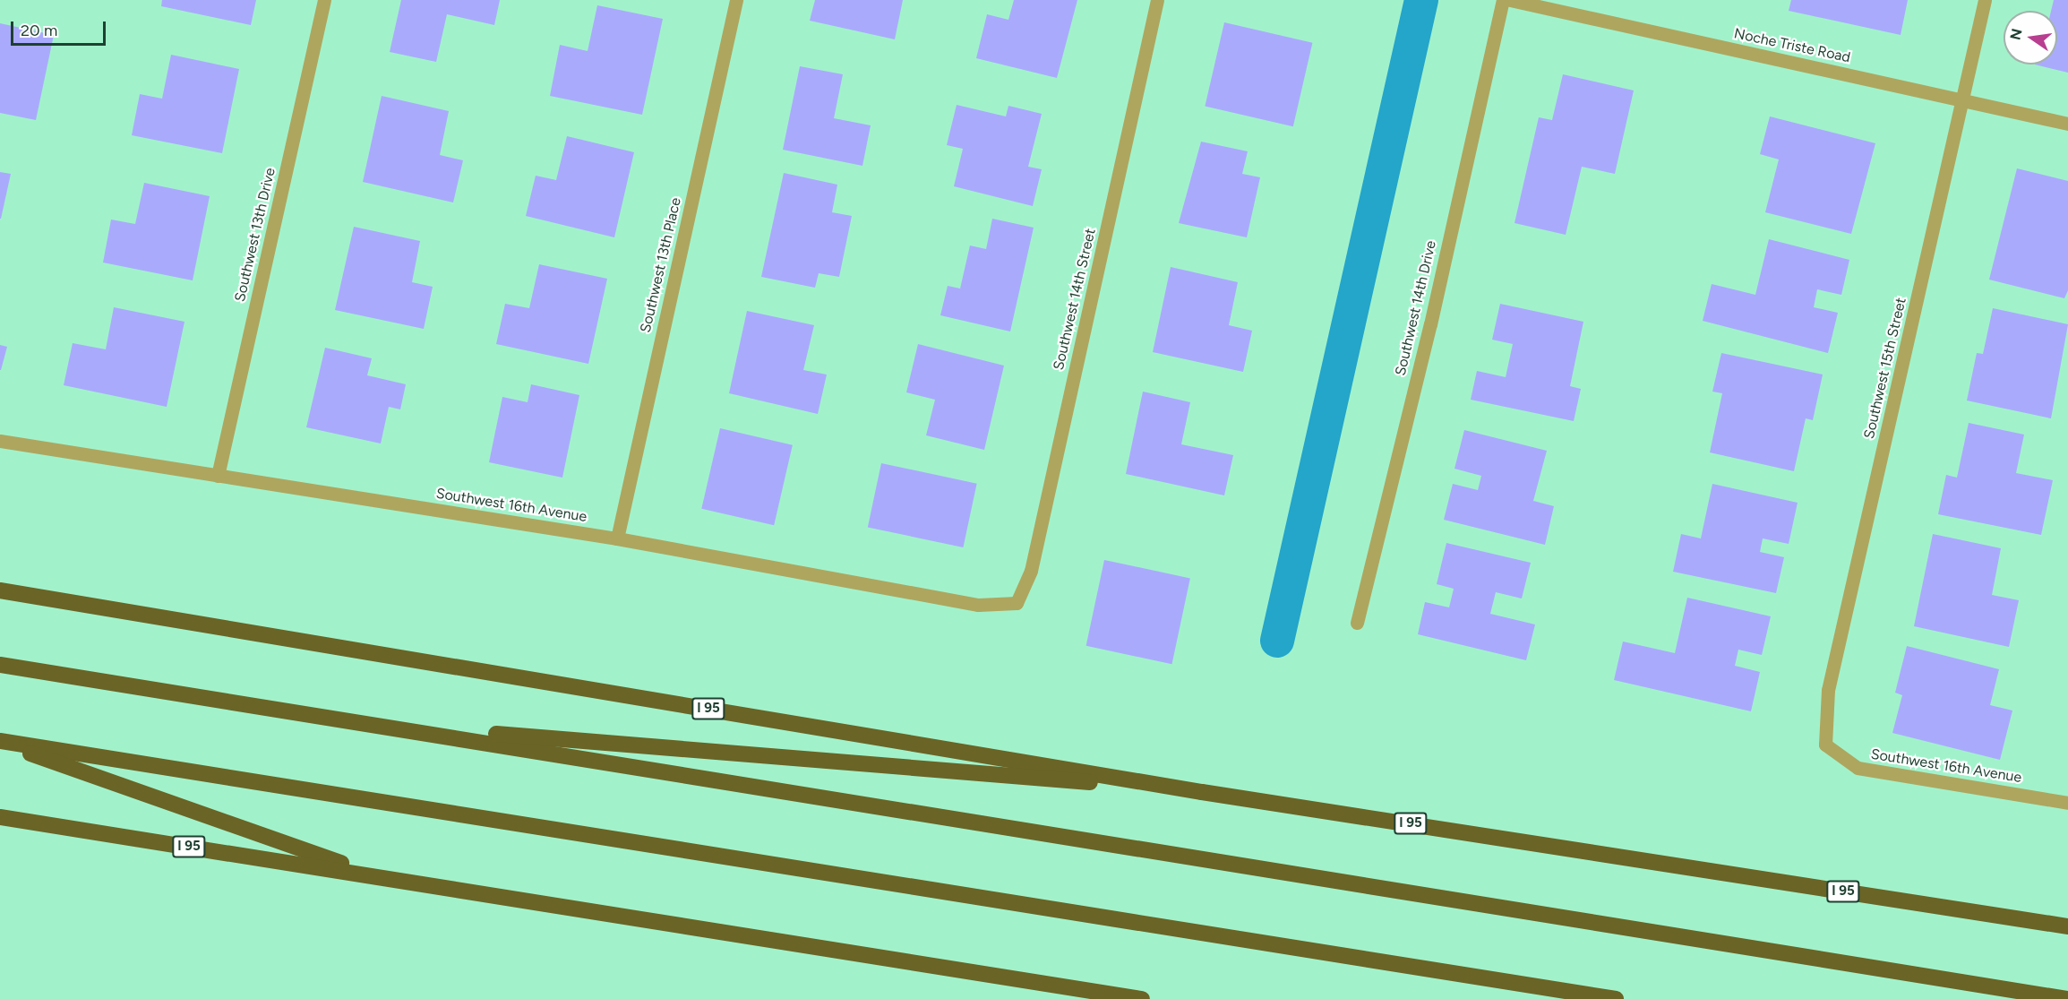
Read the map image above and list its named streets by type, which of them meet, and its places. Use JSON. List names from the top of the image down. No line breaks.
{"streets":{"highway":["I 95"],"street":["Noche Triste Road","Southwest 13th Drive","Southwest 13th Place","Southwest 14th Street","Southwest 14th Drive","Southwest 15th Street","Southwest 16th Avenue"]},"crossings":[["Noche Triste Road","Southwest 15th Street"],["Southwest 13th Drive","Southwest 16th Avenue"],["Southwest 13th Place","Southwest 16th Avenue"],["Southwest 14th Street","Southwest 16th Avenue"],["Southwest 15th Street","Southwest 16th Avenue"]],"scale_bar":"20 m","north":"left"}
